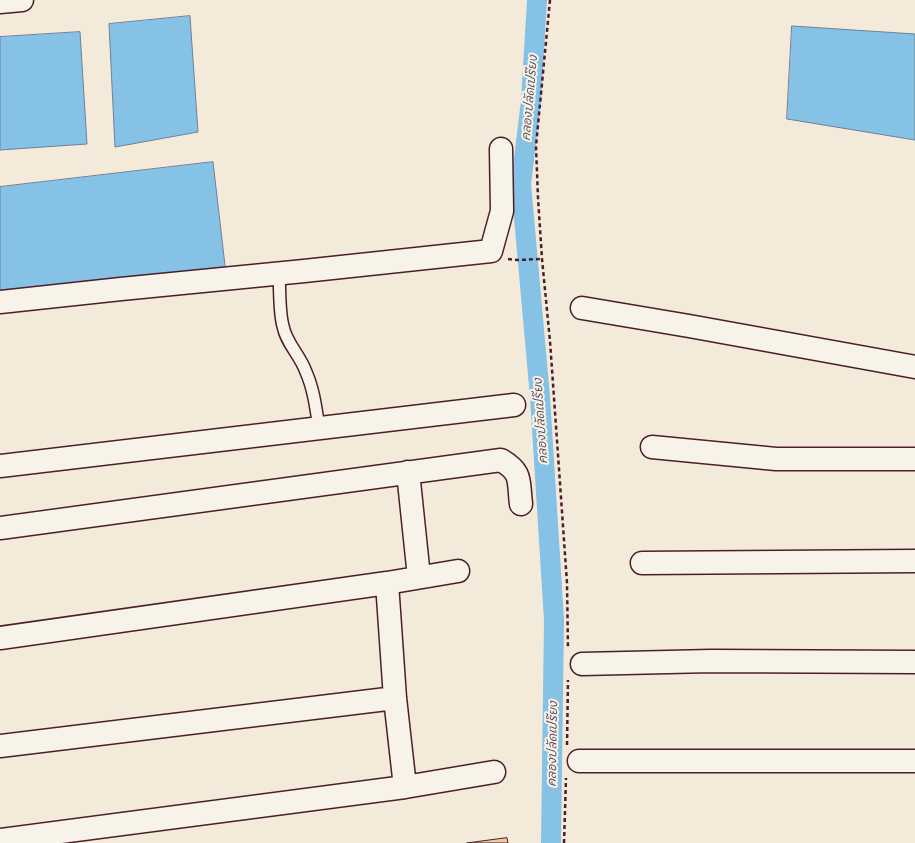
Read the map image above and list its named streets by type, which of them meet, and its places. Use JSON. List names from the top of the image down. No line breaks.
{"water":["คลองปลัดเปรียง"]}
